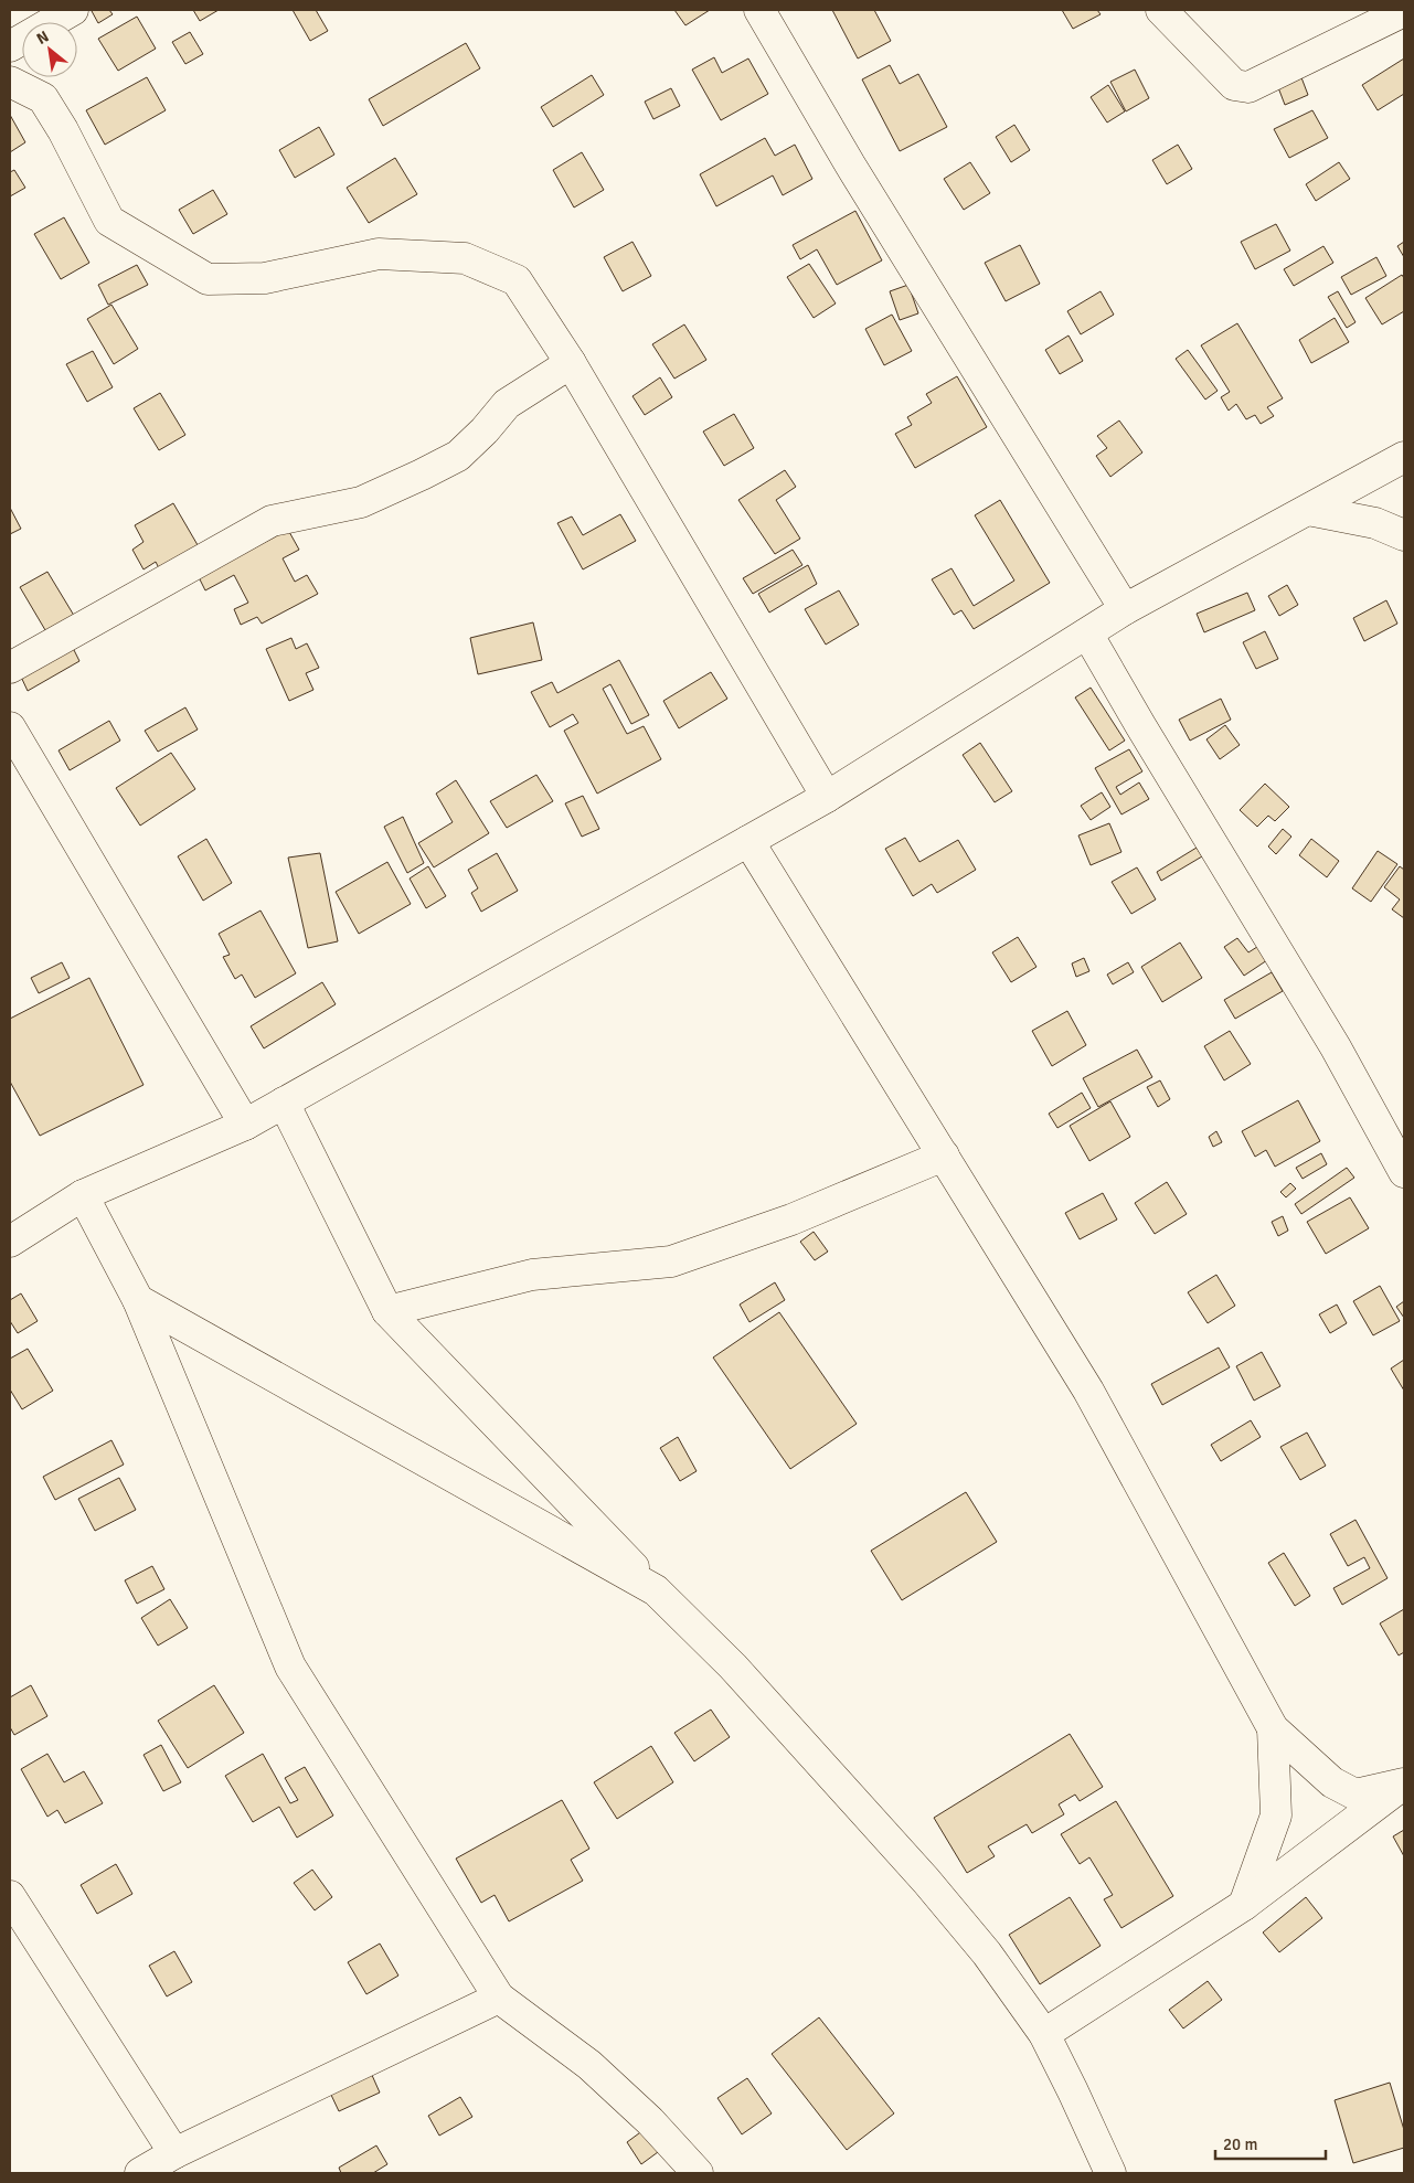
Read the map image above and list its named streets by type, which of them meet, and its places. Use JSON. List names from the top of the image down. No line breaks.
{"scale_bar":"20 m","north":"top left"}
